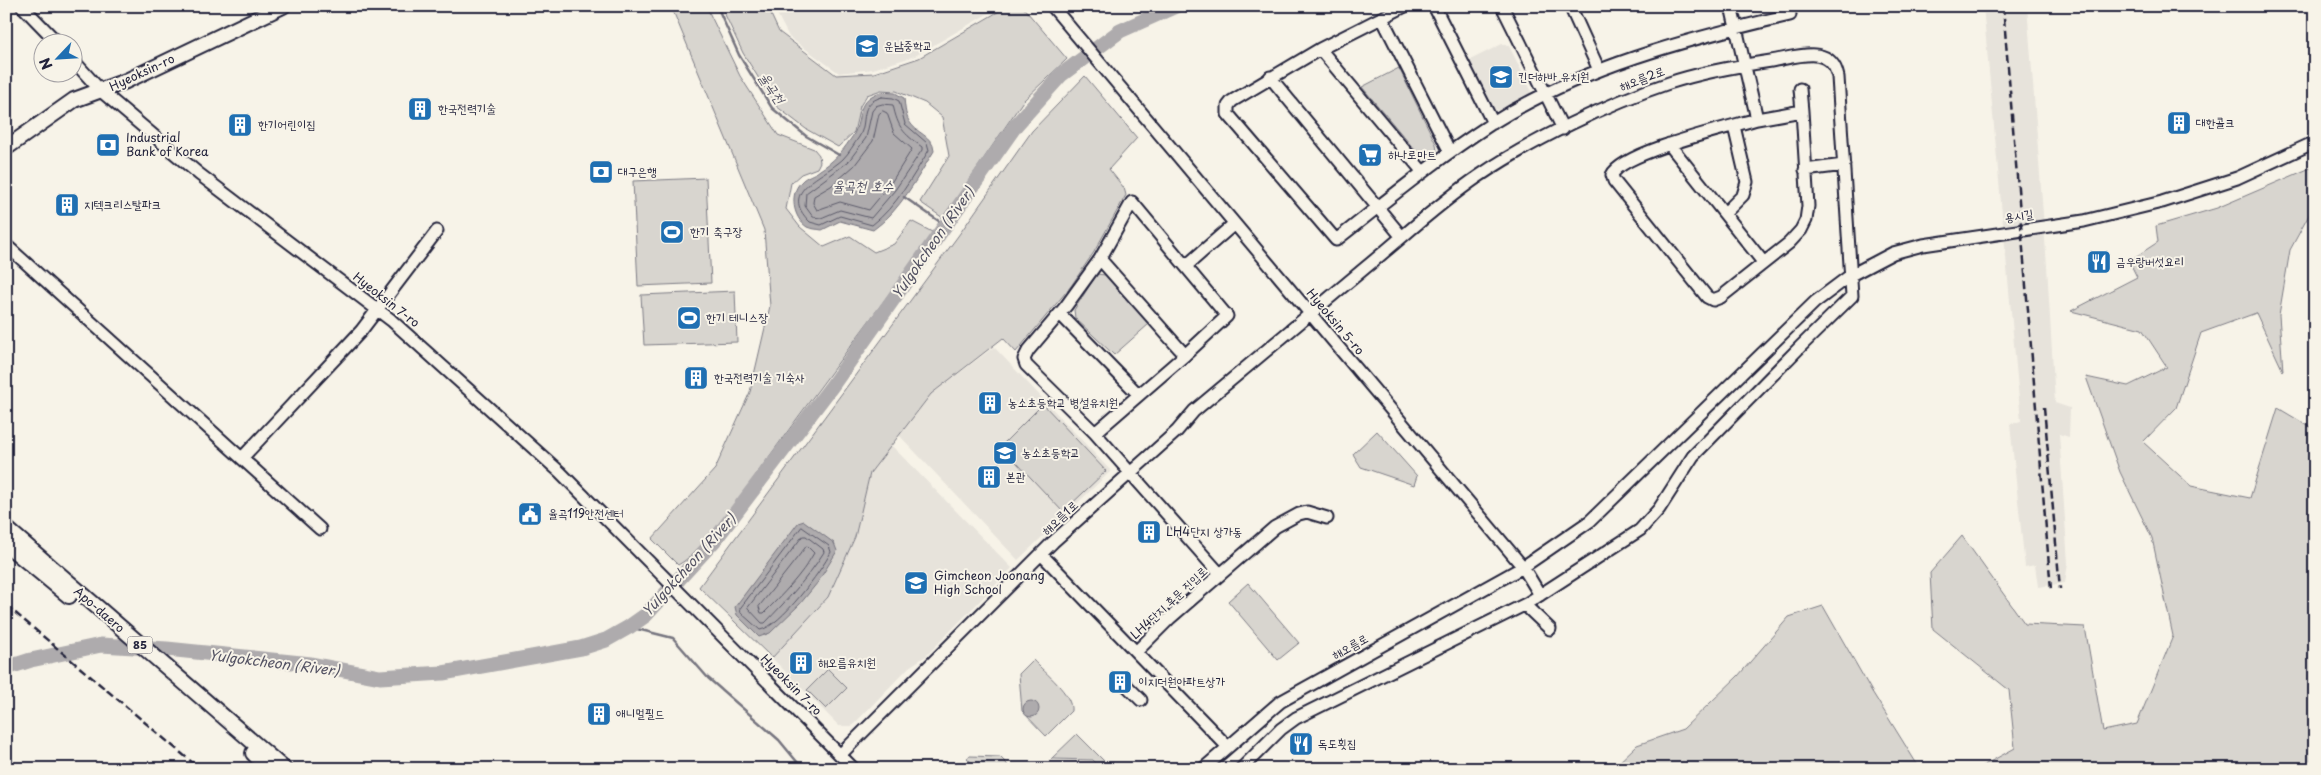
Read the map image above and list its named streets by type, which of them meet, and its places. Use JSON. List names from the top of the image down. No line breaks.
{"streets":{"main road":["Hyeoksin-ro","Apo-daero","85"],"street":["해오름2로","용시길","Hyeoksin 7-ro","Hyeoksin 5-ro","해오름1로","LH4단지 후문 진입로","해오름로"]},"crossings":[["Hyeoksin-ro","Hyeoksin 7-ro"],["해오름2로","용시길"],["해오름2로","Hyeoksin 5-ro"],["해오름2로","해오름1로"],["용시길","Hyeoksin 5-ro"],["용시길","해오름로"],["Hyeoksin 7-ro","해오름1로"],["Hyeoksin 5-ro","해오름1로"],["Hyeoksin 5-ro","해오름로"]],"water":["율곡천","율곡천 호수","Yulgokcheon (River)"],"places":{"school or university":["운남중학교","킨더하바 유치원","농소초등학교","Gimcheon Joonang High School"],"building":["한국전력기술","대한콜크","한기어린이집","지텍크리스탈파크","한국전력기술 기숙사","농소초등학교 병설유치원","본관","LH4단지 상가동","해오름유치원","이지더원아파트상가","애니멀필드"],"bank":["Industrial Bank of Korea","대구은행"],"supermarket":["하나로마트"],"sports":["한기 축구장","한기 테니스장"],"restaurant":["금우랑버섯요리","독도횟집"],"public building":["율곡119안전센터"]},"north":"bottom left"}
